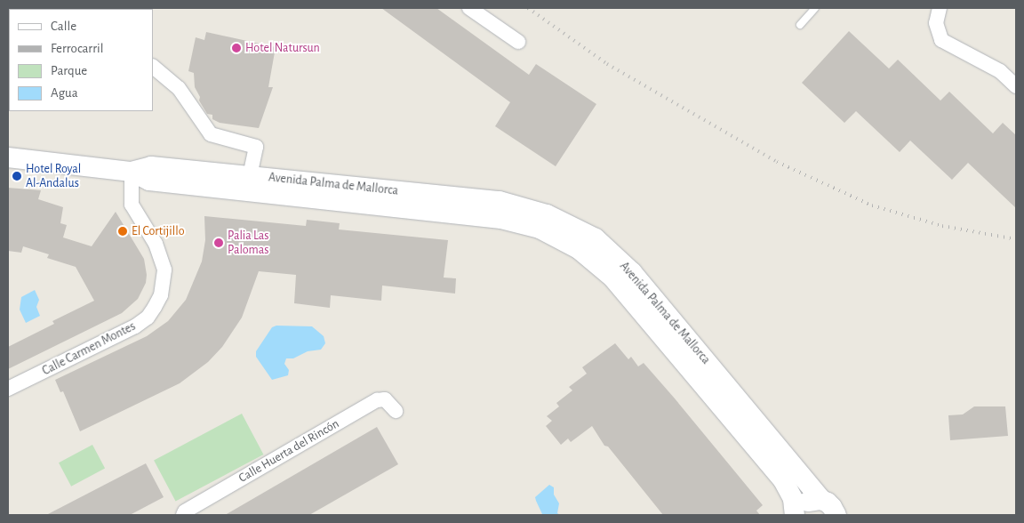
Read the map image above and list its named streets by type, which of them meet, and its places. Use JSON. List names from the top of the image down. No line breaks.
{"streets":{"main road":["Avenida Palma de Mallorca"],"street":["Calle Carmen Montes","Calle Huerta del Rincón"]},"places":["Hotel Natursun","Hotel Royal Al-Andalus","El Cortijillo","Palia Las Palomas"],"legend":["Calle","Ferrocarril","Parque","Agua"]}
